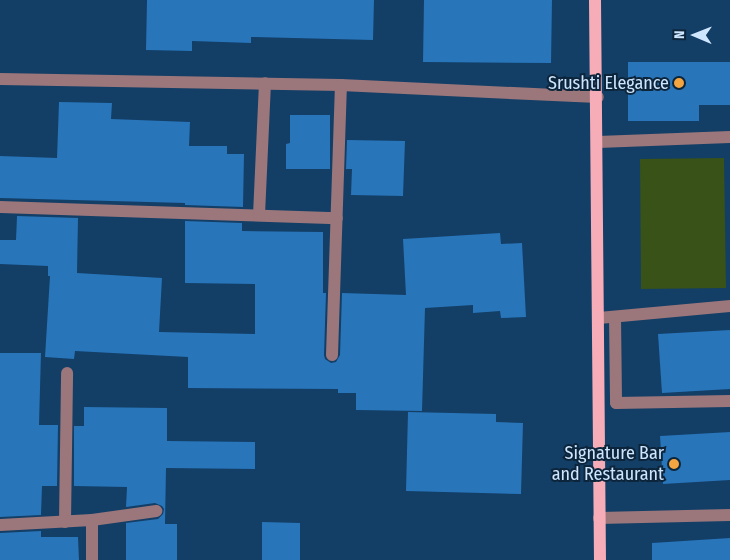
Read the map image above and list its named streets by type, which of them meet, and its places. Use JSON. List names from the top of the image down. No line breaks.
{"places":["Srushti Elegance","Signature Bar and Restaurant"],"north":"left"}
